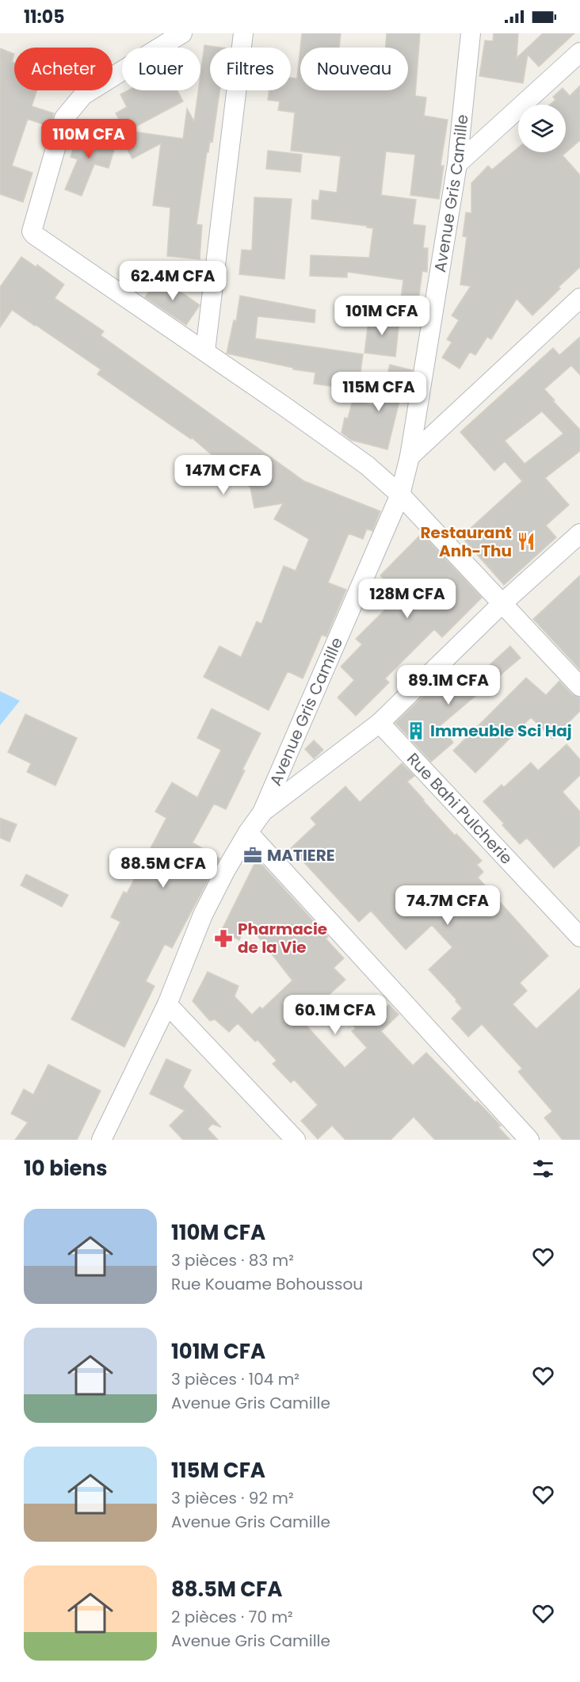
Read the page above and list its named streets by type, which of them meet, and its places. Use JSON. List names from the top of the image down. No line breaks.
{"streets":{"street":["Avenue Gris Camille","Rue Bahi Pulcherie"]},"places":{"restaurant":["Restaurant Anh-Thu"],"building":["Immeuble Sci Haj"],"office":["MATIERE"],"pharmacy":["Pharmacie de la Vie"]},"page":{"status":"11:05","chip":["Acheter","Louer","Filtres","Nouveau"],"price":["110M CFA","62.4M CFA","101M CFA","115M CFA","147M CFA","128M CFA","89.1M CFA","88.5M CFA","74.7M CFA","60.1M CFA"],"heading":"10 biens","list":[{"name":"110M CFA","note":"3 pièces · 83 m² · Rue Kouame Bohoussou"},{"name":"101M CFA","note":"3 pièces · 104 m² · Avenue Gris Camille"},{"name":"115M CFA","note":"3 pièces · 92 m² · Avenue Gris Camille"},{"name":"88.5M CFA","note":"2 pièces · 70 m² · Avenue Gris Camille"}]}}
